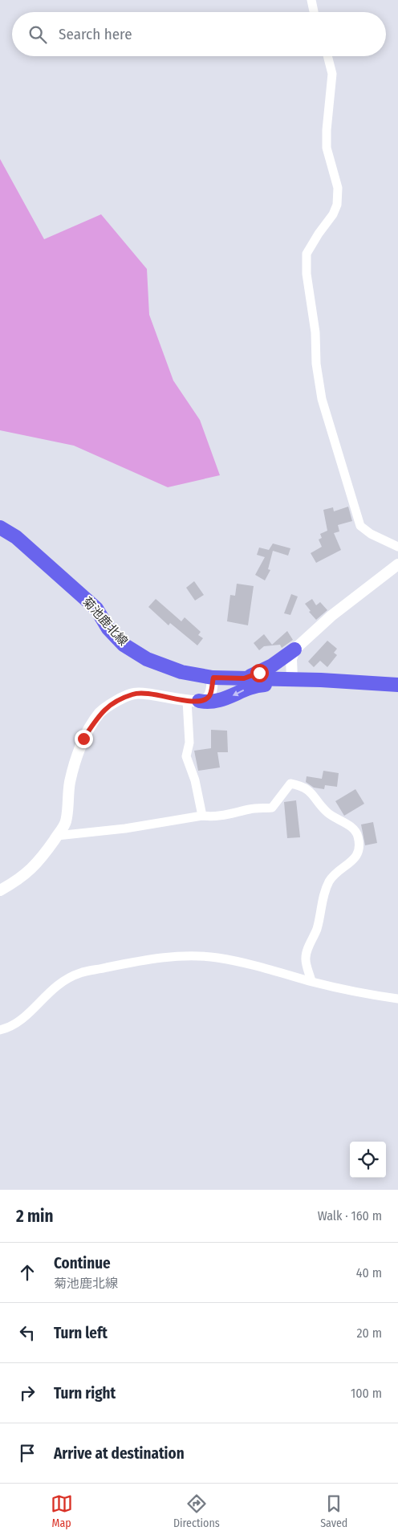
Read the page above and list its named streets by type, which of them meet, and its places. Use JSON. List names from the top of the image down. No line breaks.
{"streets":{"main road":["菊池鹿北線"]},"page":{"search":"Search here","heading":["2 min","Walk · 160 m"],"list":[["Continue","菊池鹿北線","40 m"],["Turn left","20 m"],["Turn right","100 m"],"Arrive at destination"],"nav":["Map","Directions","Saved"]}}
